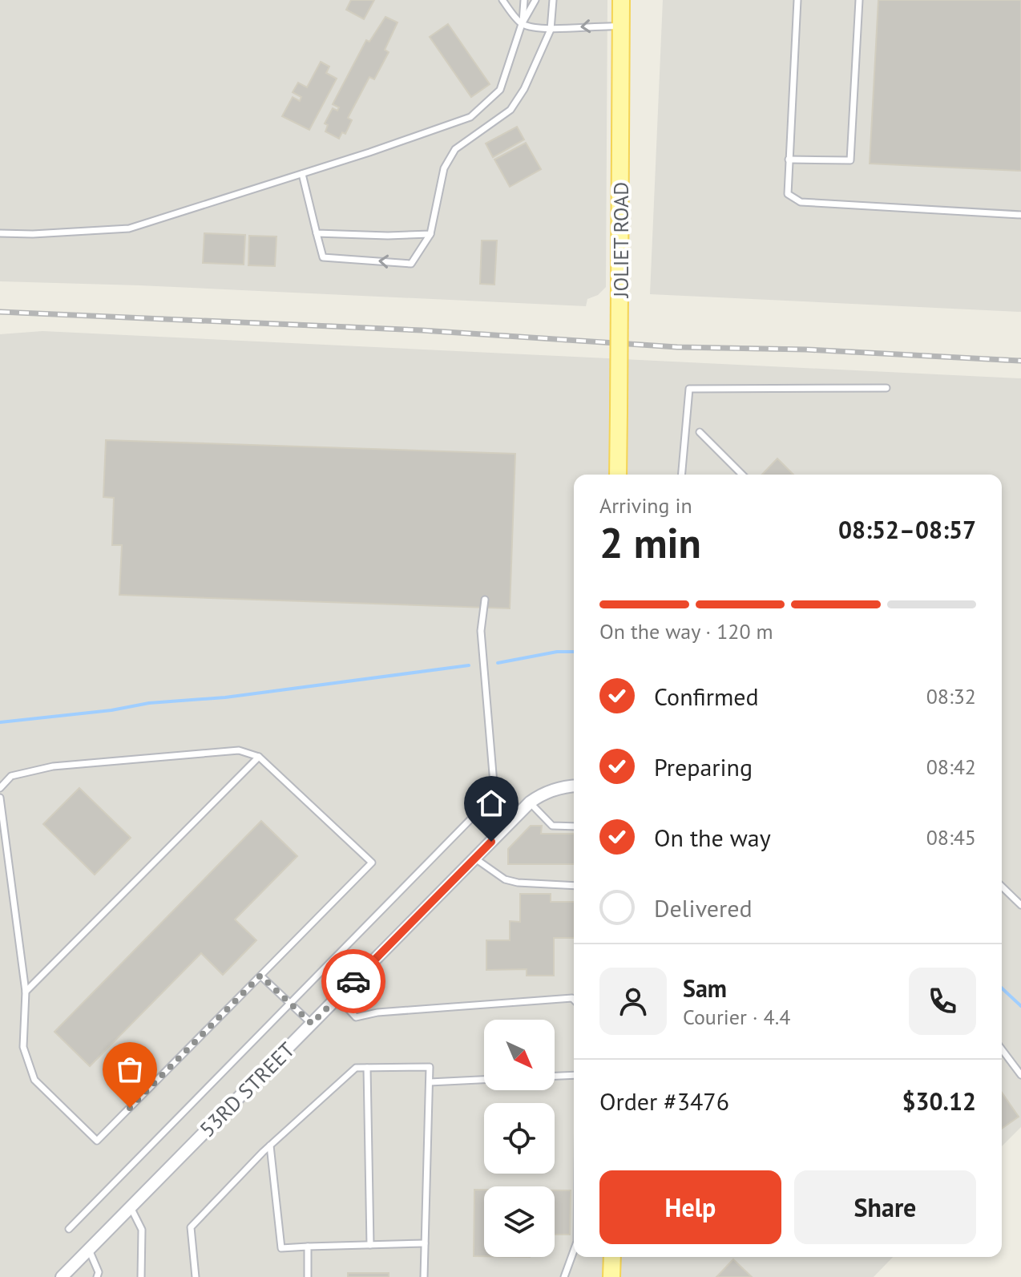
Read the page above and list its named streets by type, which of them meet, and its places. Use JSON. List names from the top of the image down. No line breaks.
{"streets":{"main road":["JOLIET ROAD"],"street":["53RD STREET"]},"north":"bottom right","page":{"heading":["2 min","Arriving in","08:52–08:57"],"panel":["Sam","Courier · 4.4","Order #3476","$30.12"],"bar":"On the way · 120 m","list":[["Confirmed","08:32"],["Preparing","08:42"],["On the way","08:45"],"Delivered"],"buttons":["Help","Share"]}}
